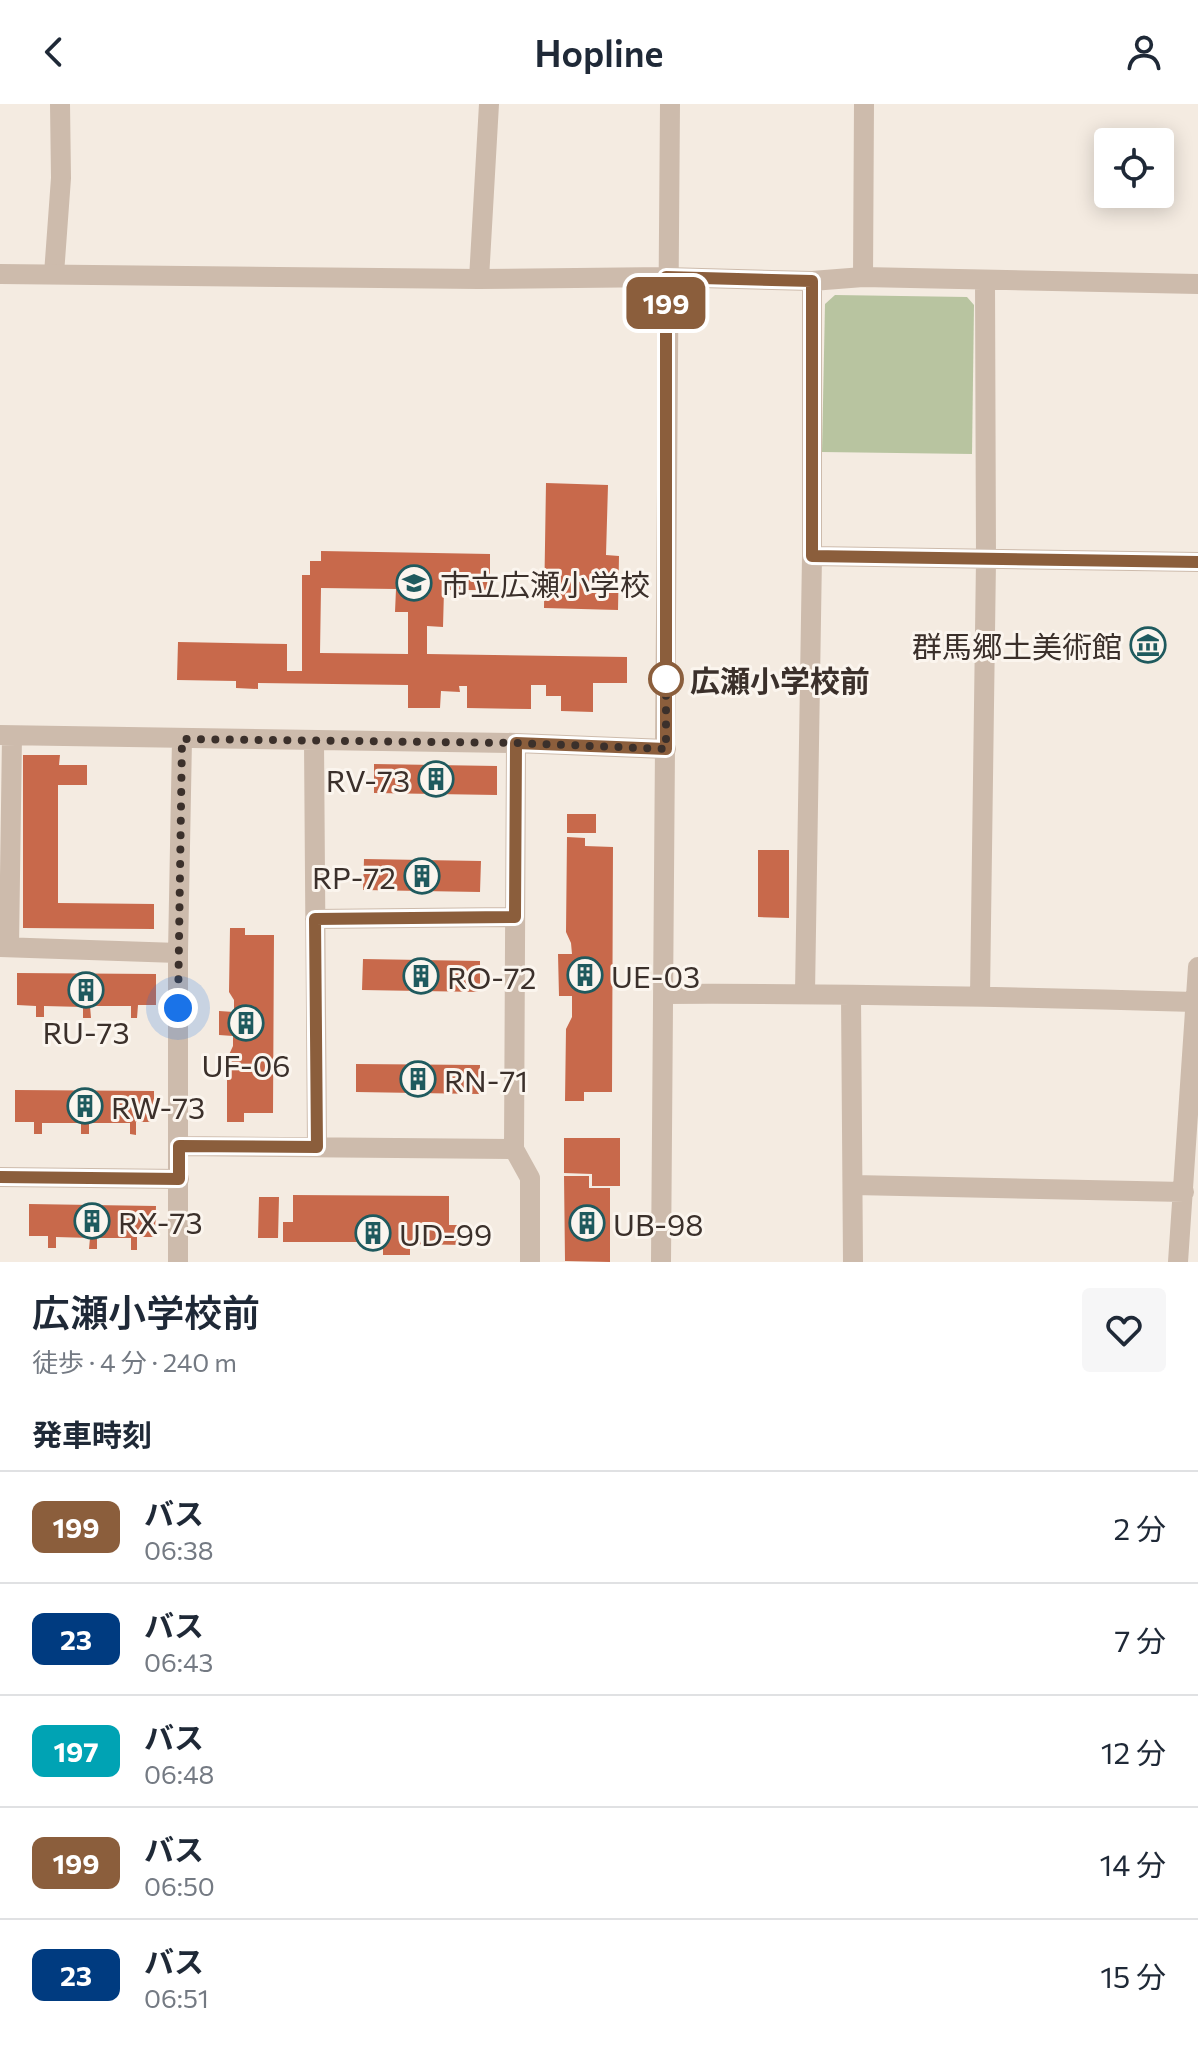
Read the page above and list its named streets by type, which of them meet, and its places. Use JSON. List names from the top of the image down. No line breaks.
{"places":{"school or university":["市立広瀬小学校"],"museum":["群馬郷土美術館"],"other":["広瀬小学校前"],"building":["RV-73","RP-72","UE-03","RO-72","RU-73","UF-06","RN-71","RW-73","RX-73","UB-98","UD-99"]},"lines":["bus line 199"],"page":{"header":"Hopline","on_map":"199","heading":[["広瀬小学校前","徒歩 · 4 分 · 240 m"],"発車時刻"],"list":[{"mark":"199","name":"バス","note":"06:38","value":"2 分"},{"mark":"23","name":"バス","note":"06:43","value":"7 分"},{"mark":"197","name":"バス","note":"06:48","value":"12 分"},{"mark":"199","name":"バス","note":"06:50","value":"14 分"},{"mark":"23","name":"バス","note":"06:51","value":"15 分"}]}}
